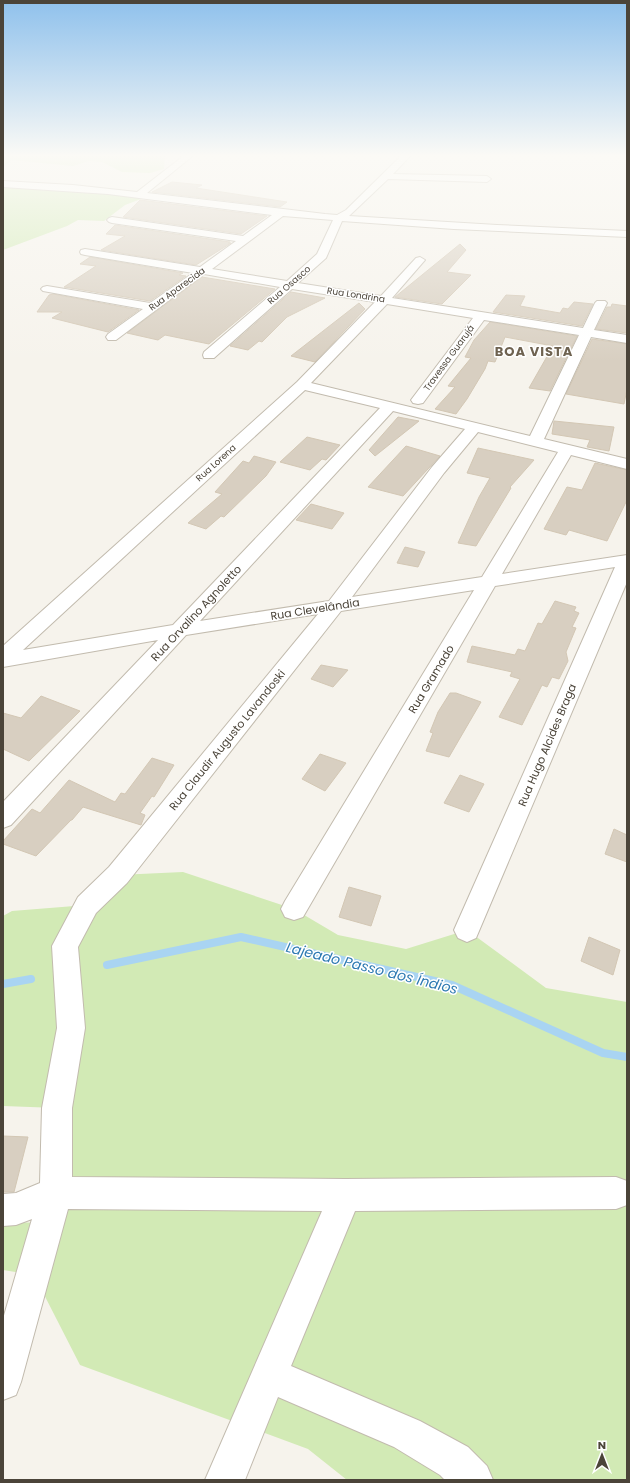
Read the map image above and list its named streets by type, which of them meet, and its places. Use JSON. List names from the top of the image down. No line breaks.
{"streets":{"street":["Rua Osasco","Rua Aparecida","Rua Londrina","Travessa Guarujá","Rua Lorena","Rua Clevelândia","Rua Orvalino Agnoletto","Rua Gramado","Rua Claudir Augusto Lavandoski","Rua Hugo Alcides Braga"]},"crossings":[["Rua Osasco","Rua Londrina"],["Rua Aparecida","Rua Londrina"],["Rua Londrina","Travessa Guarujá"],["Rua Londrina","Rua Lorena"],["Rua Lorena","Rua Clevelândia"],["Rua Clevelândia","Rua Orvalino Agnoletto"],["Rua Clevelândia","Rua Gramado"],["Rua Clevelândia","Rua Claudir Augusto Lavandoski"],["Rua Clevelândia","Rua Hugo Alcides Braga"]],"districts":["BOA VISTA"],"water":["Lajeado Passo dos Índios"],"north":"top"}
